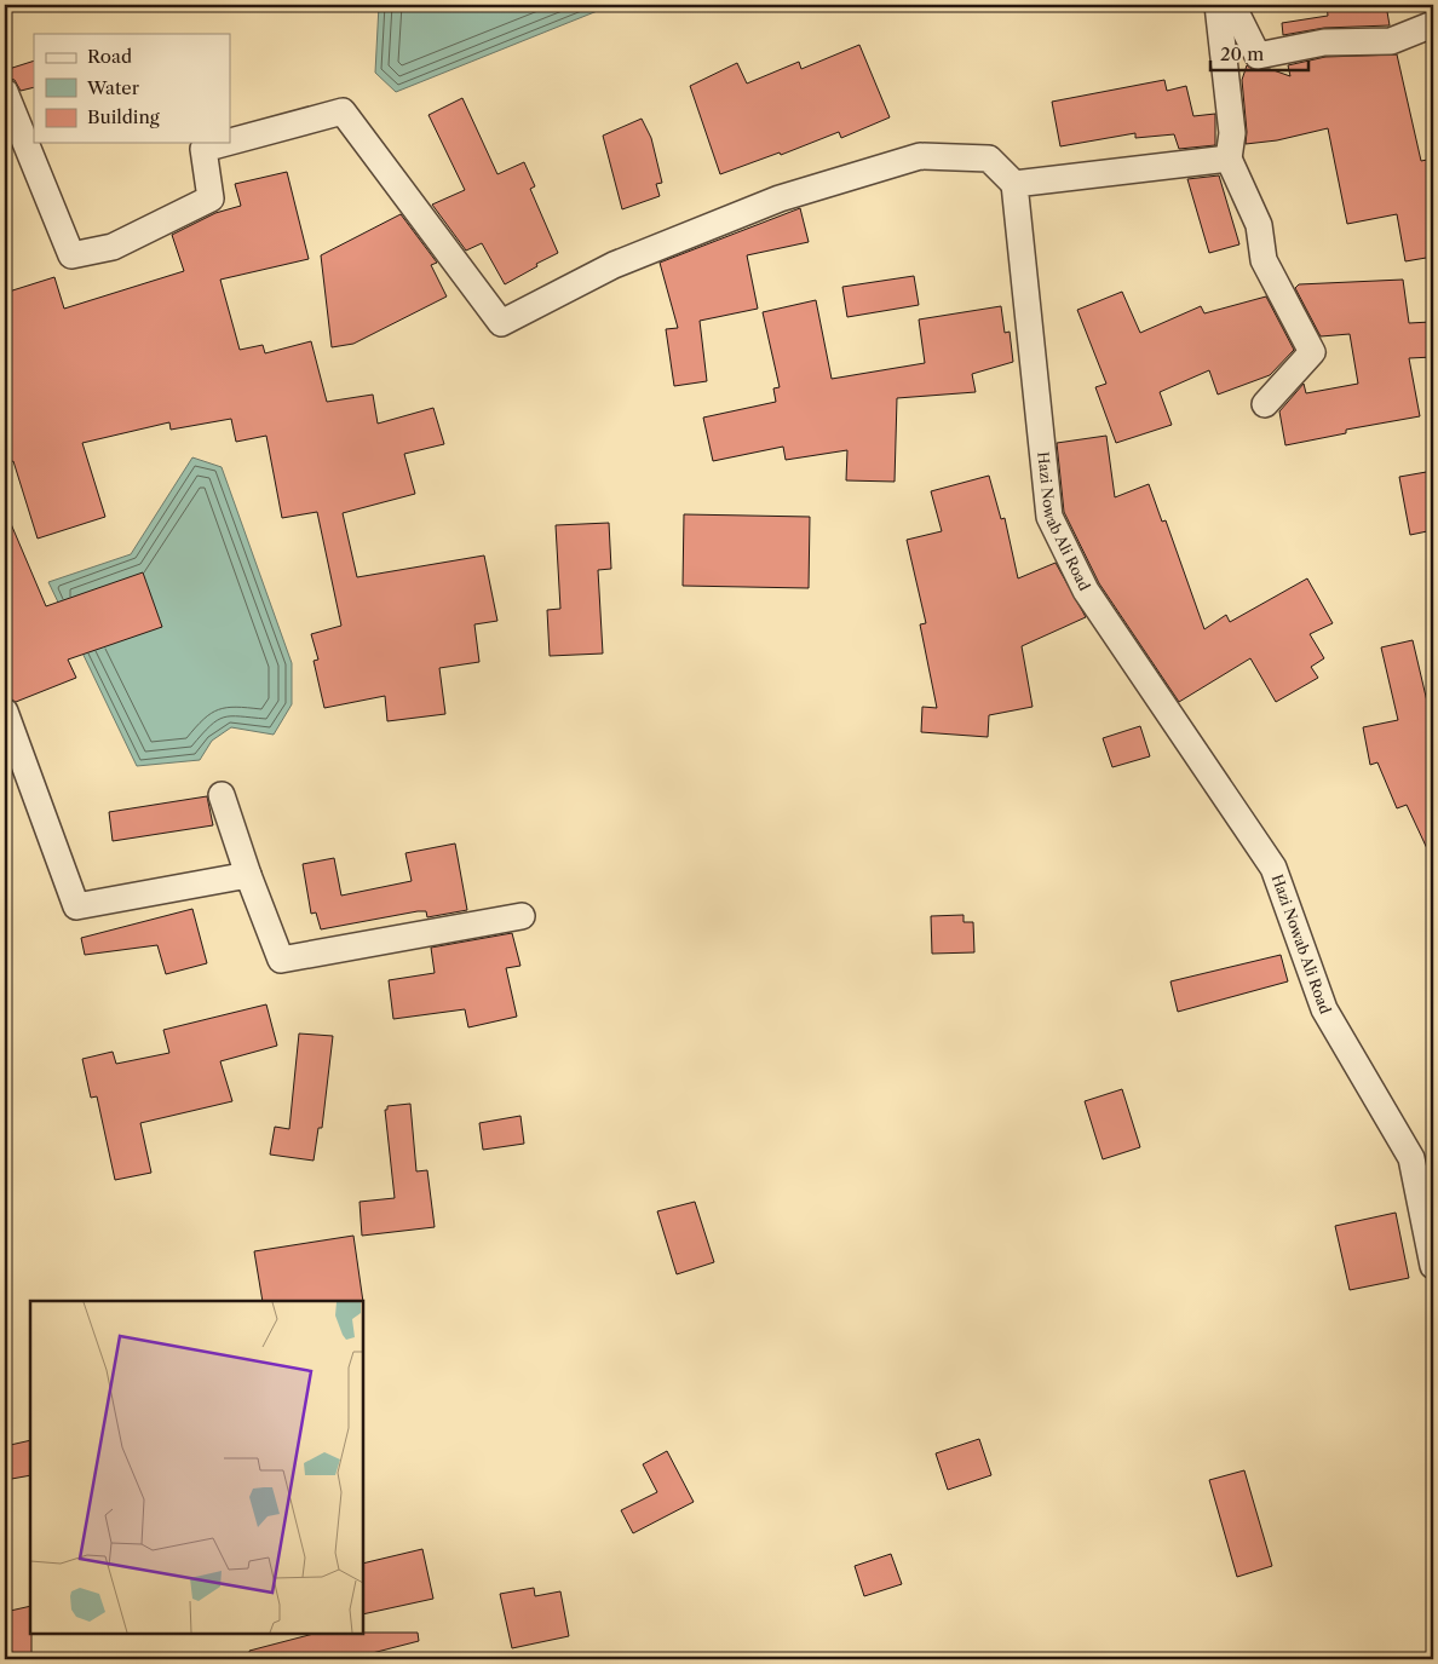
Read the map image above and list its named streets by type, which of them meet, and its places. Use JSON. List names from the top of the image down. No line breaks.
{"streets":{"street":["Hazi Nowab Ali Road"]},"legend":["Road","Water","Building"],"scale_bar":"20 m"}
